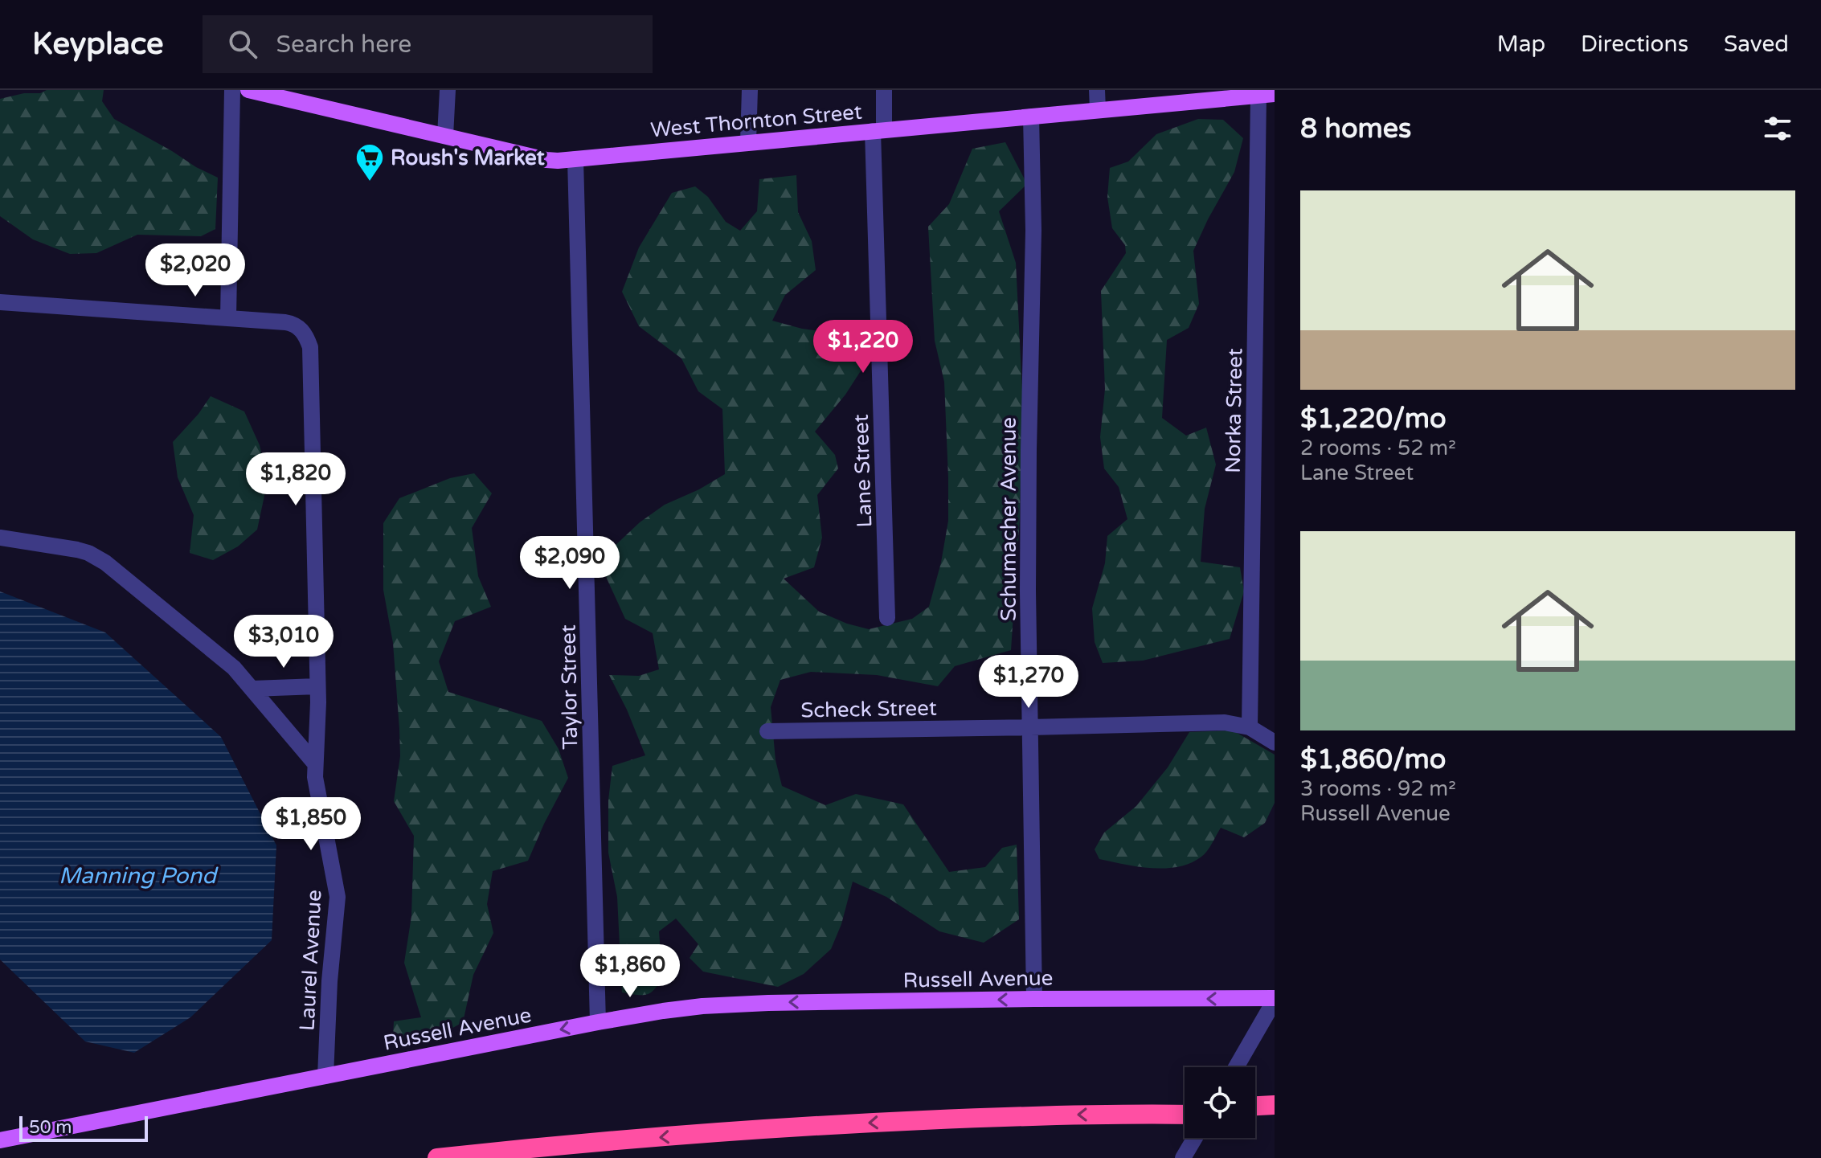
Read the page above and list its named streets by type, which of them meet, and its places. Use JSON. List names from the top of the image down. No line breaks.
{"streets":{"main road":["West Thornton Street","Russell Avenue"],"street":["Norka Street","Lane Street","Schumacher Avenue","Taylor Street","Scheck Street","Laurel Avenue"]},"crossings":[["West Thornton Street","Norka Street"],["West Thornton Street","Lane Street"],["West Thornton Street","Schumacher Avenue"],["West Thornton Street","Taylor Street"],["Norka Street","Scheck Street"],["Schumacher Avenue","Scheck Street"],["Schumacher Avenue","Russell Avenue"],["Taylor Street","Russell Avenue"],["Laurel Avenue","Russell Avenue"]],"one_way":["Russell Avenue"],"water":["Manning Pond"],"places":{"supermarket":["Roush's Market"]},"scale_bar":"50 m","page":{"header":"Keyplace","search":"Search here","nav":["Map","Directions","Saved"],"heading":"8 homes","list":[{"name":"$1,220/mo","note":"2 rooms · 52 m² · Lane Street"},{"name":"$1,860/mo","note":"3 rooms · 92 m² · Russell Avenue"}],"price":["$2,020","$1,220","$1,820","$2,090","$3,010","$1,270","$1,850","$1,860"],"scale":"50 m"}}
